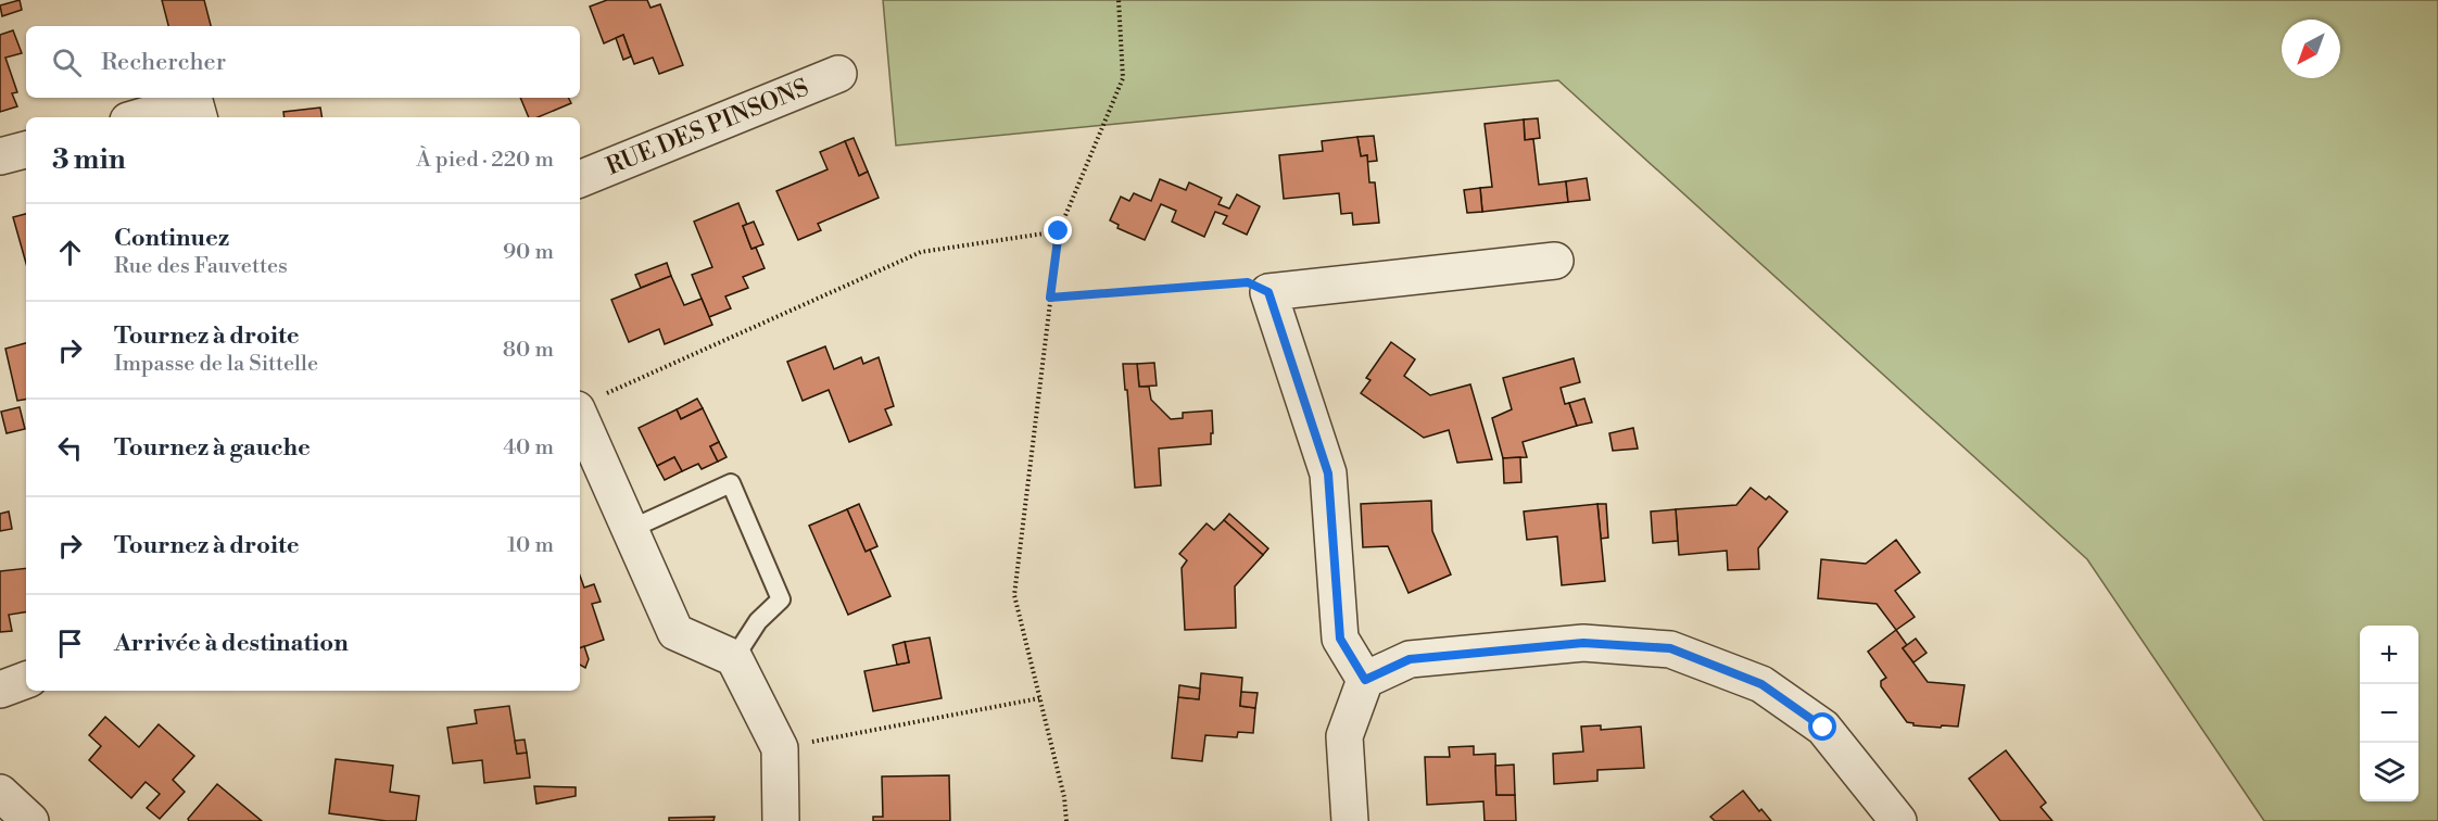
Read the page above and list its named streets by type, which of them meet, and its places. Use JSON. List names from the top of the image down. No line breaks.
{"streets":{"street":["RUE DES PINSONS"]},"north":"bottom left","page":{"search":"Rechercher","heading":["3 min","À pied · 220 m"],"list":[["Continuez","Rue des Fauvettes","90 m"],["Tournez à droite","Impasse de la Sittelle","80 m"],["Tournez à gauche","40 m"],["Tournez à droite","10 m"],"Arrivée à destination"],"map_buttons":["+","−"]}}
